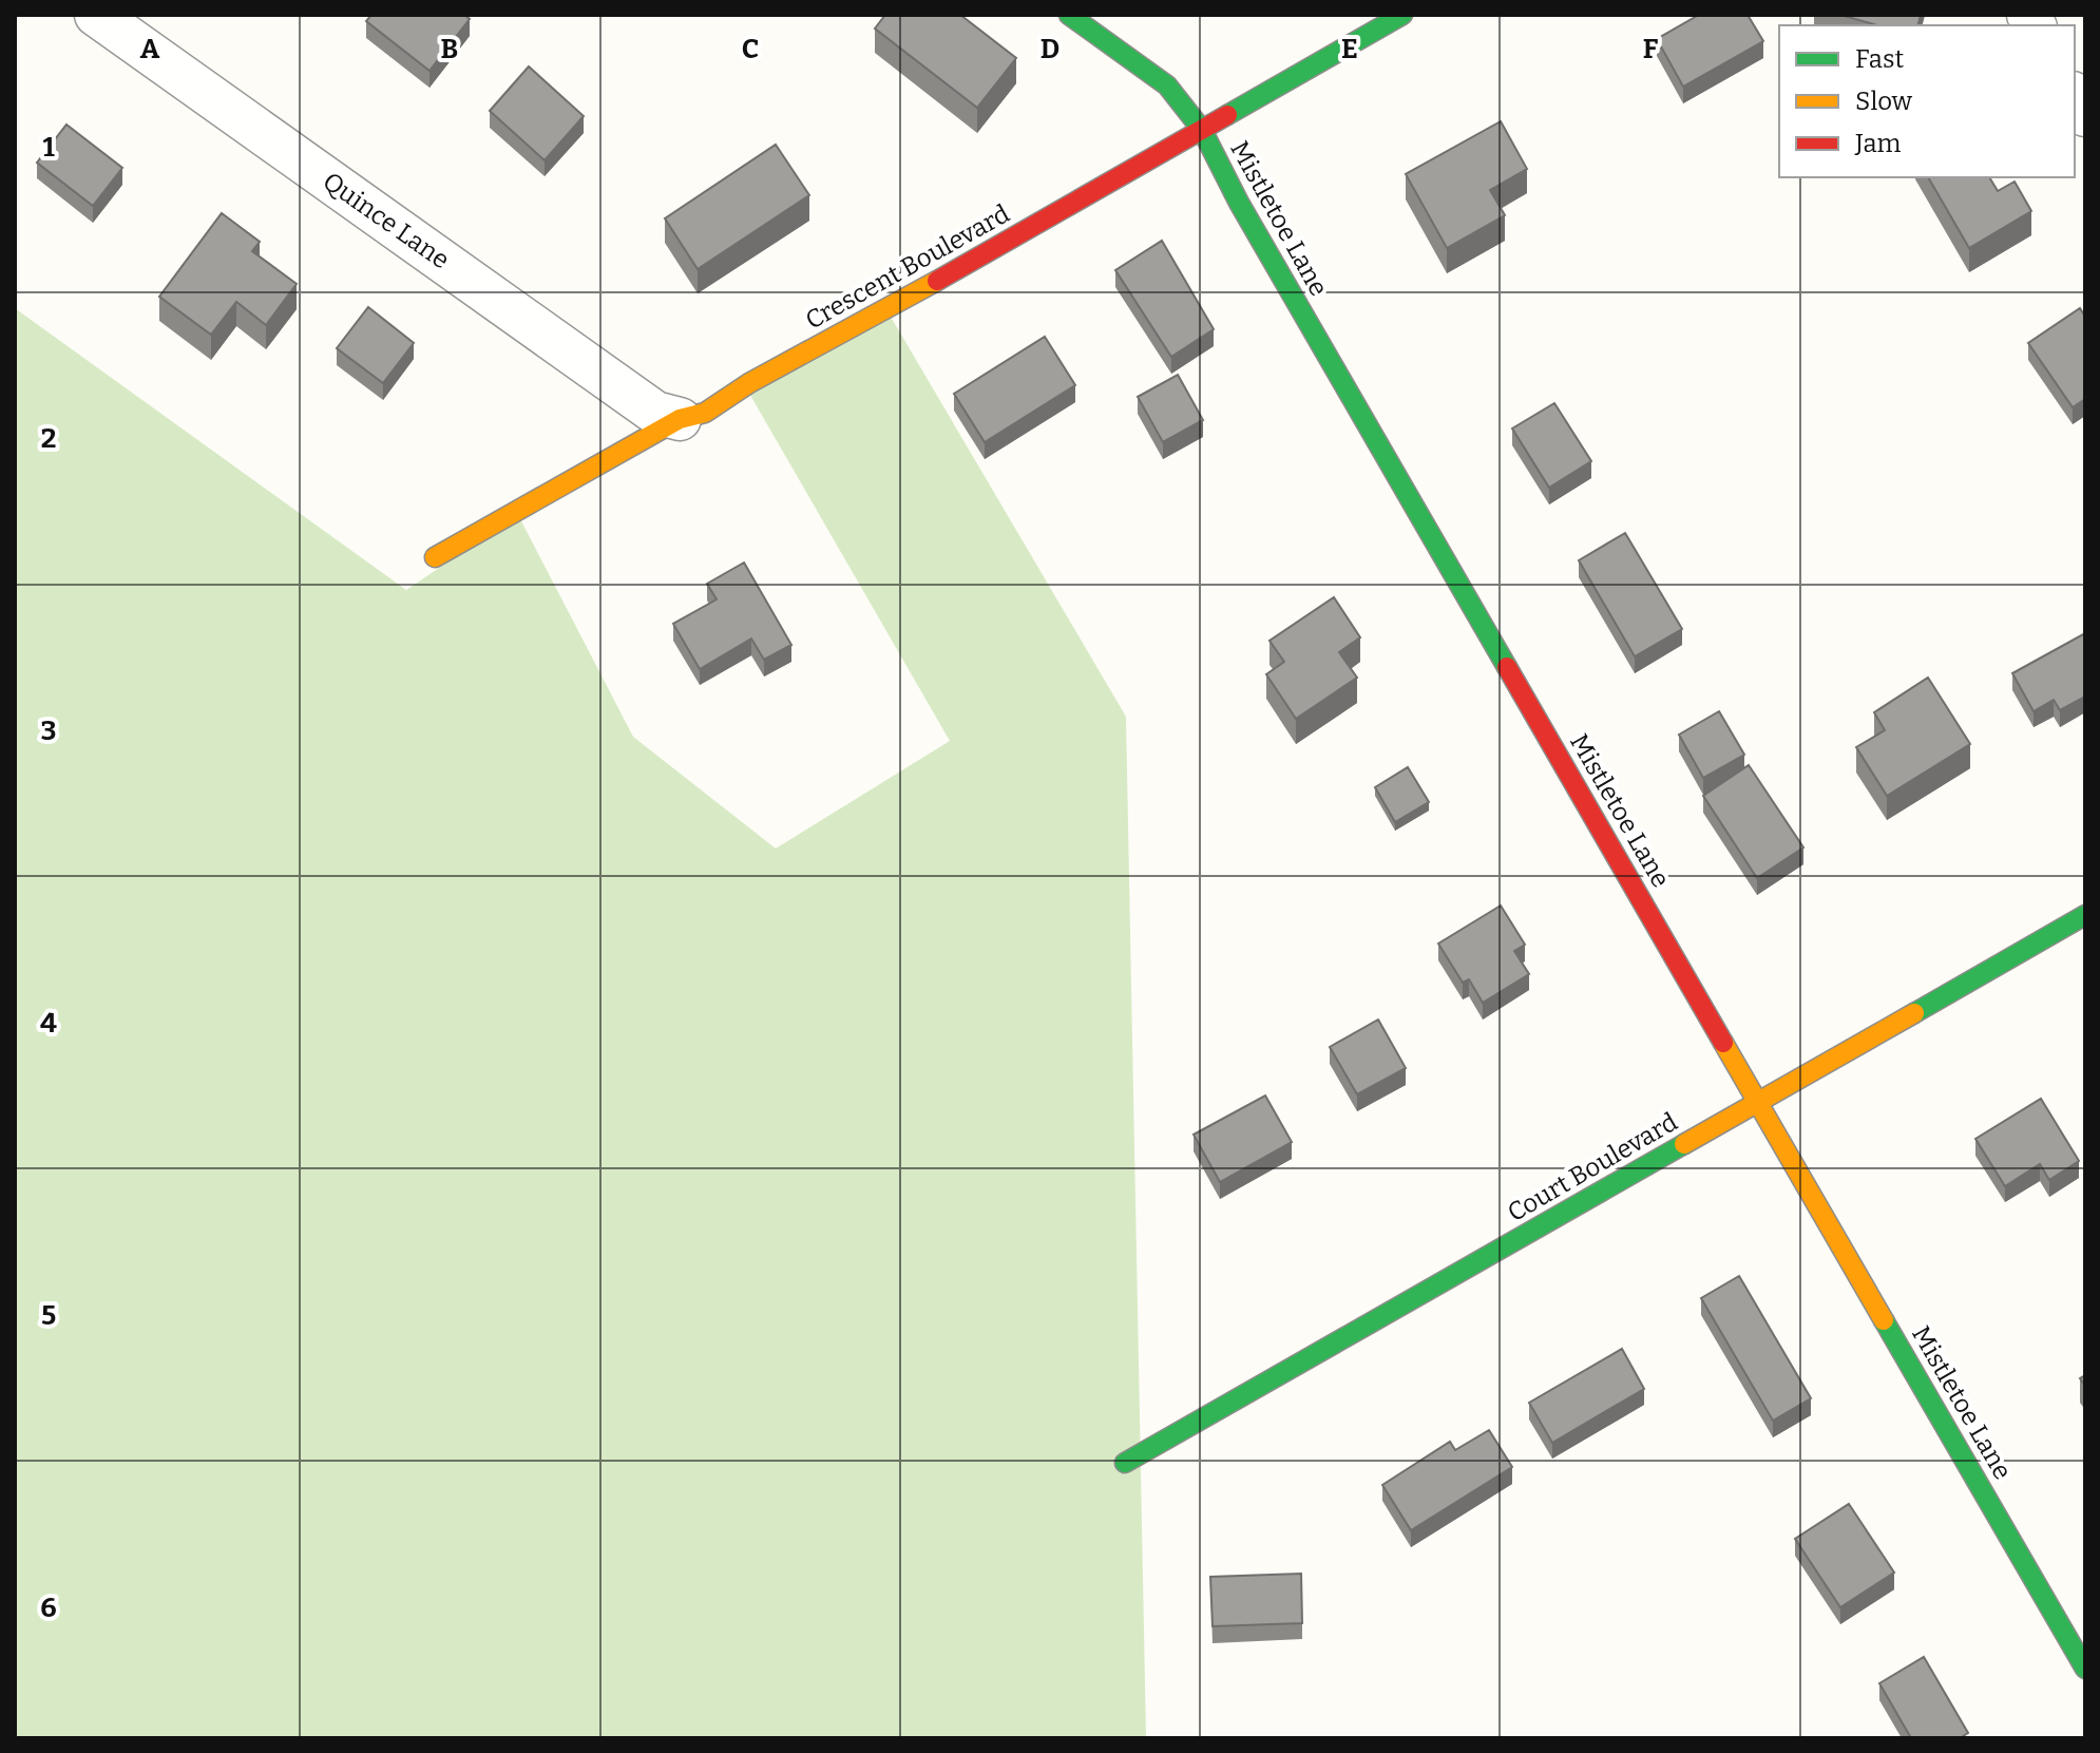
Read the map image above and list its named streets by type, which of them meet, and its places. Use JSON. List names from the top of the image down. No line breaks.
{"streets":{"street":["Mistletoe Lane","Quince Lane","Crescent Boulevard","Court Boulevard"]},"crossings":[["Mistletoe Lane","Crescent Boulevard"],["Mistletoe Lane","Court Boulevard"],["Quince Lane","Crescent Boulevard"]],"legend":["Fast","Slow","Jam"],"grid":{"columns":["A","B","C","D","E","F"],"rows":["1","2","3","4","5","6"]}}
